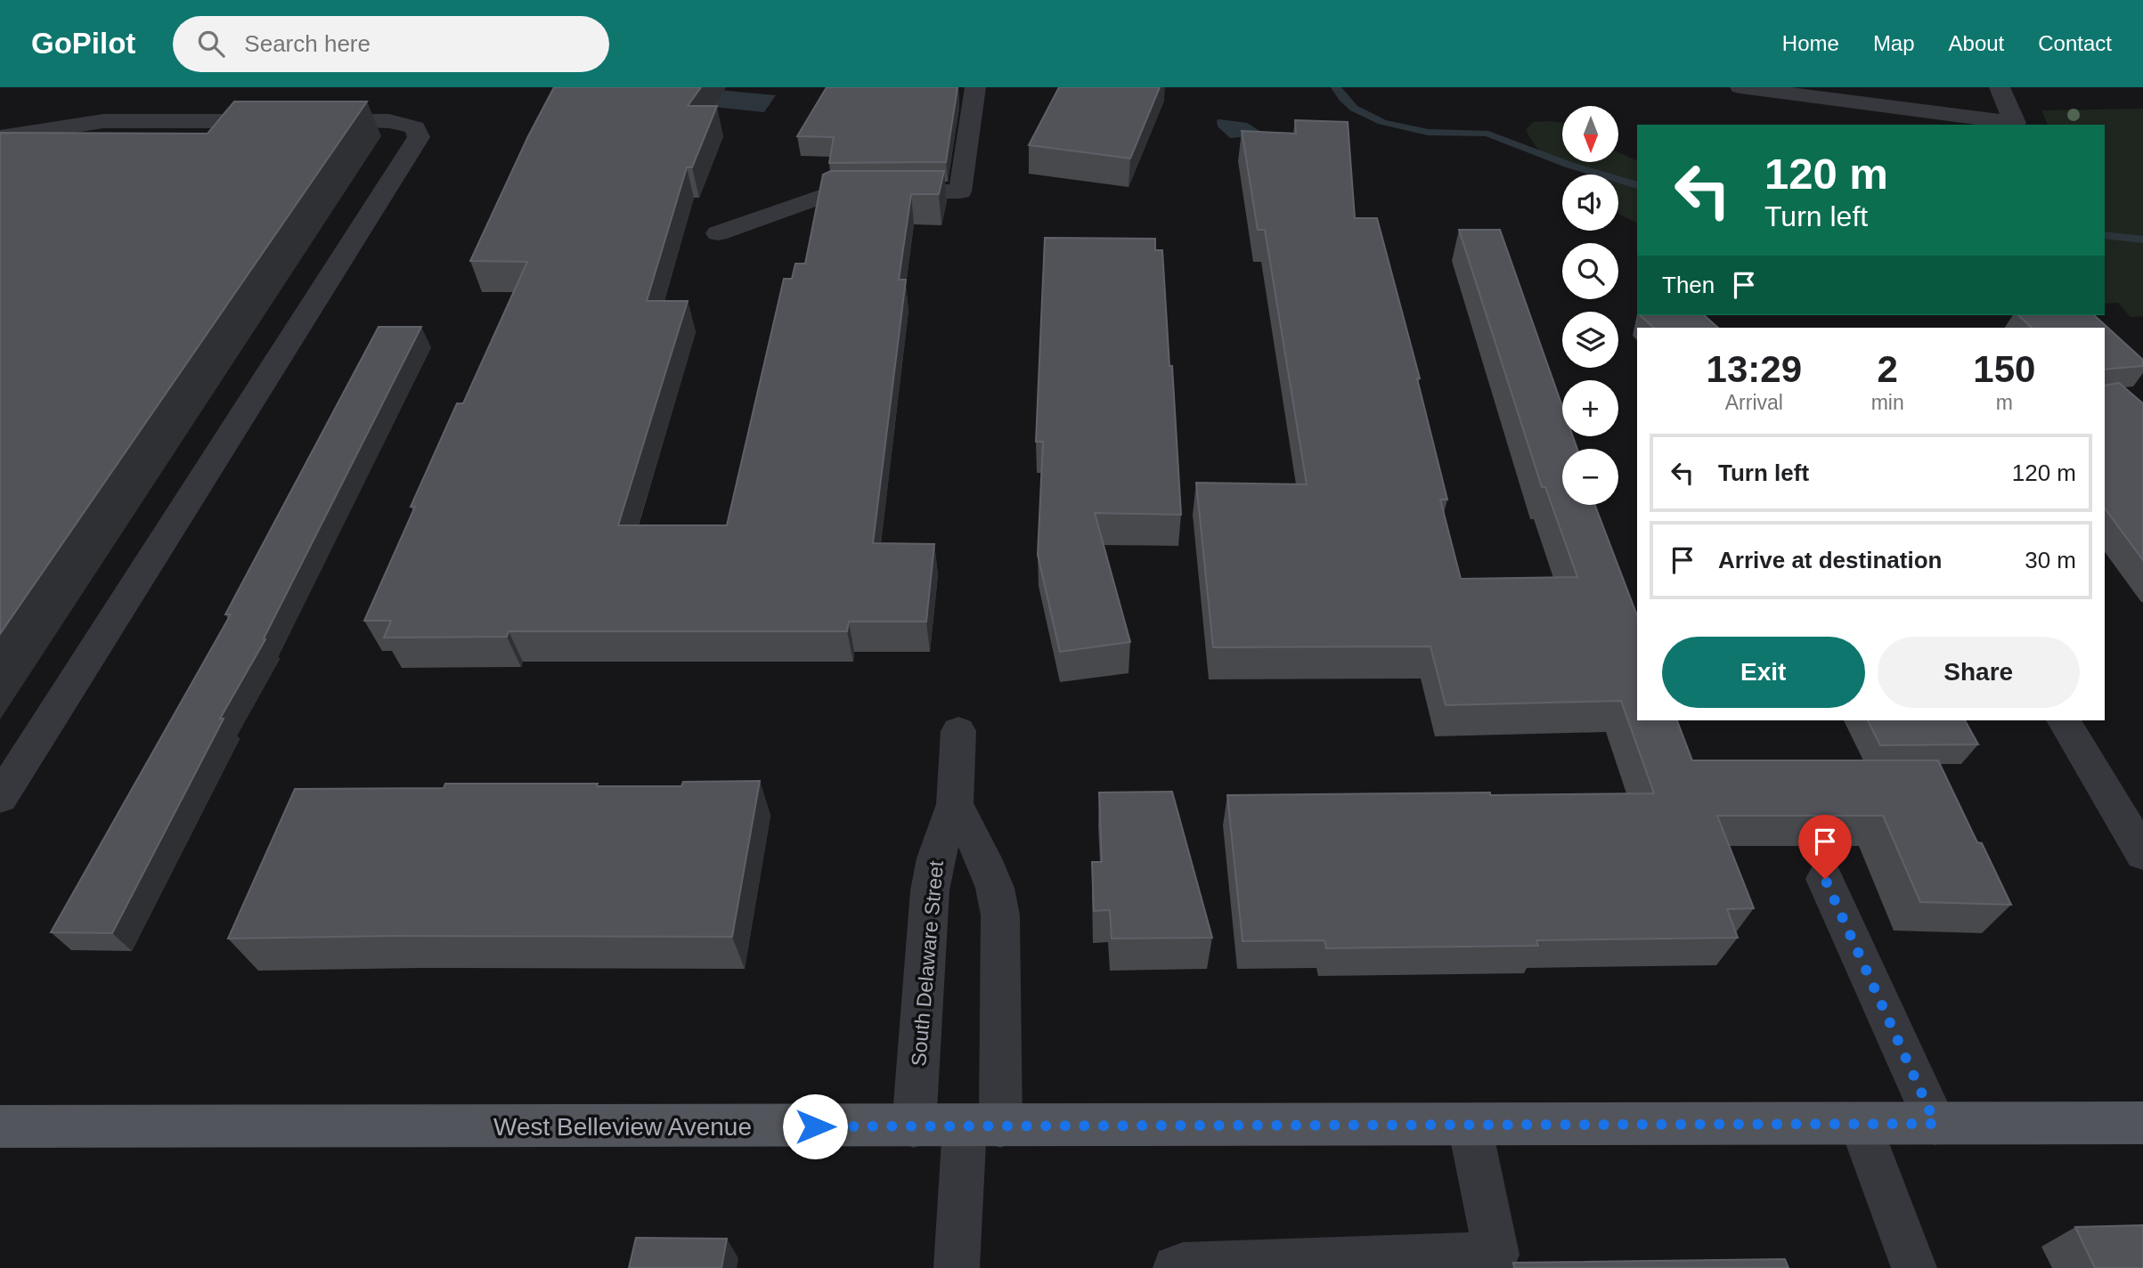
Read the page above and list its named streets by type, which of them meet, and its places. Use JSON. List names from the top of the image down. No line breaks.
{"streets":{"main road":["West Belleview Avenue"],"street":["South Delaware Street"]},"crossings":[["South Delaware Street","West Belleview Avenue"]],"north":"bottom","page":{"header":"GoPilot","search":"Search here","nav":["Home","Map","About","Contact"],"map_buttons":["+","−"],"turn":["120 m","Turn left"],"then":"Then","eta":["13:29","Arrival","2","min","150","m"],"list":[{"name":"Turn left","value":"120 m"},{"name":"Arrive at destination","value":"30 m"}],"buttons":["Exit","Share"]}}
